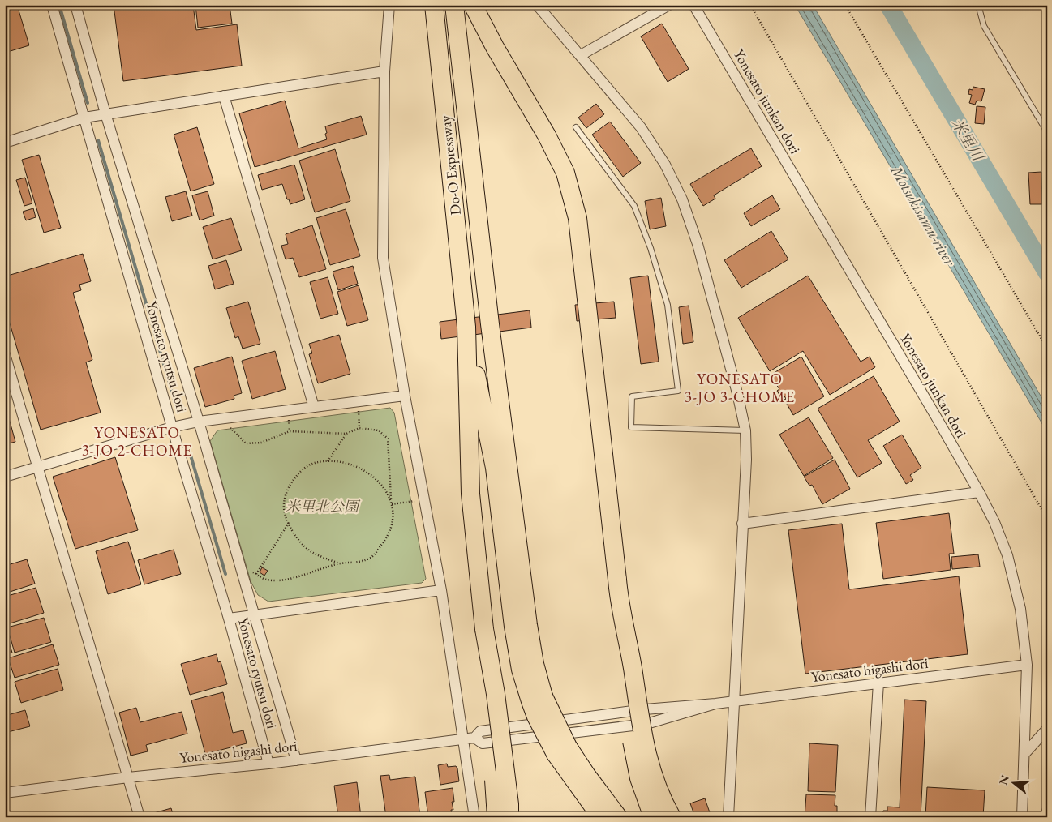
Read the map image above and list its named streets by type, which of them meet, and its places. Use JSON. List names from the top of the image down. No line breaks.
{"streets":{"highway":["Do-O Expressway"],"street":["Yonesato junkan dori","Yonesato ryutsu dori","Yonesato higashi dori"]},"crossings":[["Yonesato junkan dori","Yonesato higashi dori"],["Yonesato ryutsu dori","Yonesato higashi dori"]],"districts":["YONESATO 3-JO 3-CHOME","YONESATO 3-JO 2-CHOME"],"water":["米里川","Motsukisamu-river"],"parks":["米里北公園"],"north":"left"}
